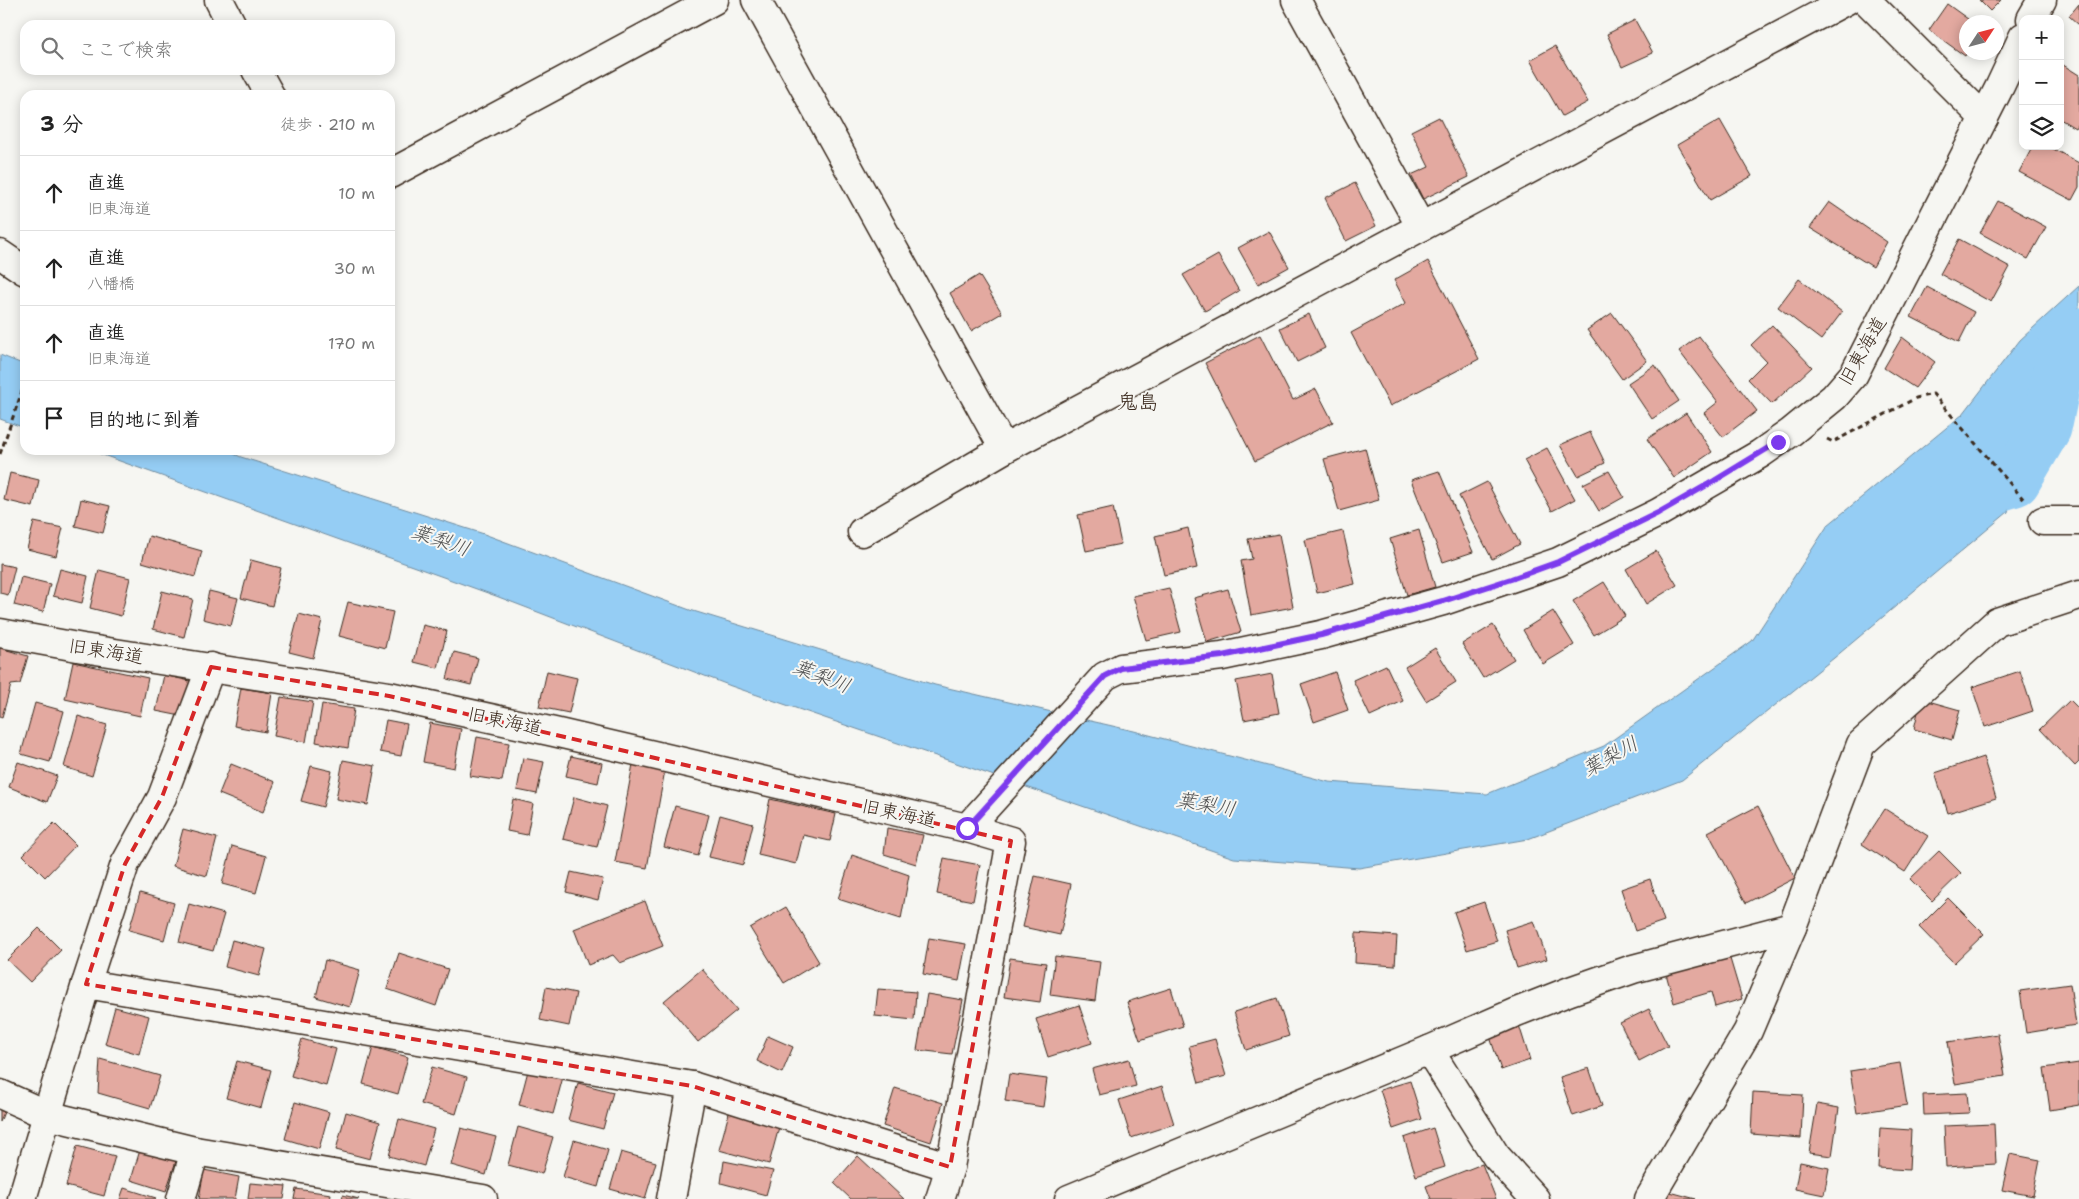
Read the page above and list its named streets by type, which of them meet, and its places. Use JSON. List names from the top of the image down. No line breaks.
{"streets":{"street":["旧東海道"]},"districts":["鬼島"],"water":["葉梨川"],"north":"top right","page":{"map_buttons":["+","−"],"search":"ここで検索","heading":["3 分","徒歩 · 210 m"],"list":[["直進","旧東海道","10 m"],["直進","八幡橋","30 m"],["直進","旧東海道","170 m"],"目的地に到着"]}}
